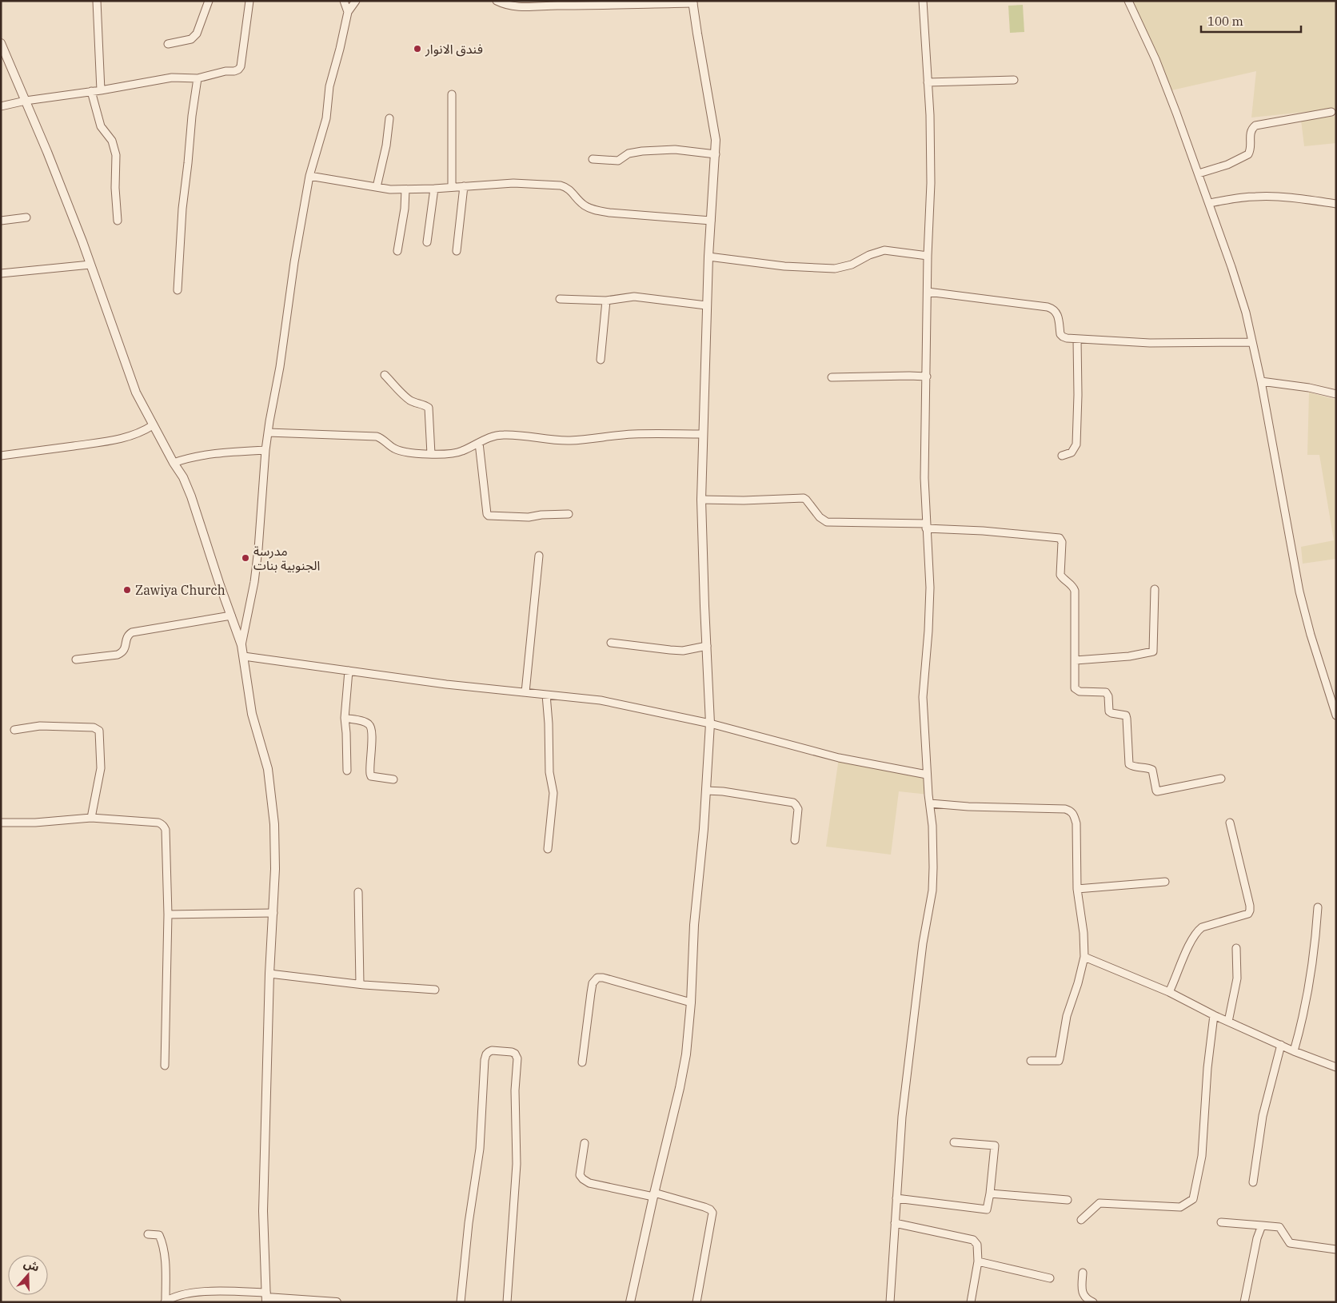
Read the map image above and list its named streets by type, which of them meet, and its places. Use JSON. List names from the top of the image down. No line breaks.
{"places":["فندق الانوار","مدرسة الجنوبية بنات","Zawiya Church"],"scale_bar":"100 m","north":"top"}
